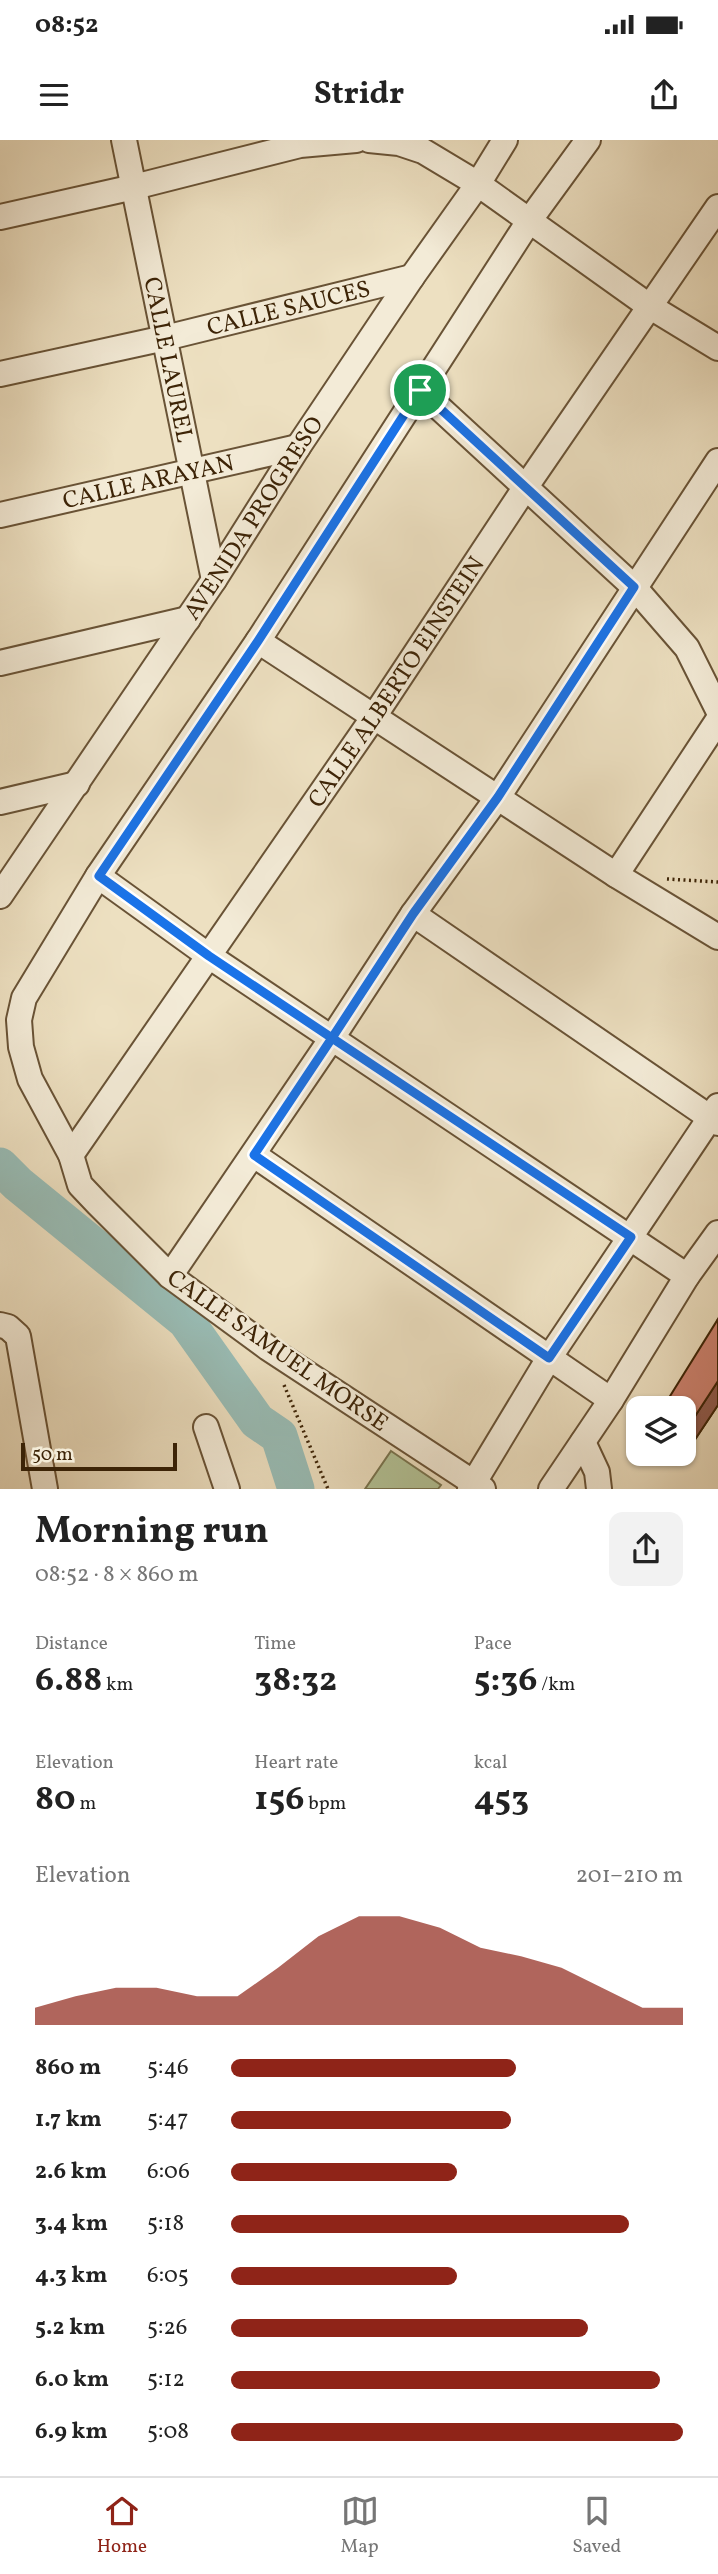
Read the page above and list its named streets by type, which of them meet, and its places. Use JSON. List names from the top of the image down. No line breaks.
{"streets":{"street":["CALLE SAUCES","CALLE LAUREL","CALLE ARAYAN","AVENIDA PROGRESO","CALLE ALBERTO EINSTEIN","CALLE SAMUEL MORSE"]},"crossings":[["CALLE SAUCES","CALLE LAUREL"],["CALLE SAUCES","AVENIDA PROGRESO"],["CALLE LAUREL","CALLE ARAYAN"],["CALLE LAUREL","AVENIDA PROGRESO"],["CALLE ARAYAN","AVENIDA PROGRESO"],["CALLE ALBERTO EINSTEIN","CALLE SAMUEL MORSE"]],"scale_bar":"50 m","page":{"status":"08:52","header":"Stridr","scale":"50 m","heading":["Morning run","08:52 · 8 × 860 m"],"stats":[["Distance","6.88 km"],["Time","38:32"],["Pace","5:36 /km"],["Elevation","80 m"],["Heart rate","156 bpm"],["kcal","453"]],"chart":["Elevation","201–210 m"],"list":[{"name":"860 m","note":"5:46"},{"name":"1.7 km","note":"5:47"},{"name":"2.6 km","note":"6:06"},{"name":"3.4 km","note":"5:18"},{"name":"4.3 km","note":"6:05"},{"name":"5.2 km","note":"5:26"},{"name":"6.0 km","note":"5:12"},{"name":"6.9 km","note":"5:08"}],"tabs":["Home","Map","Saved"]}}
